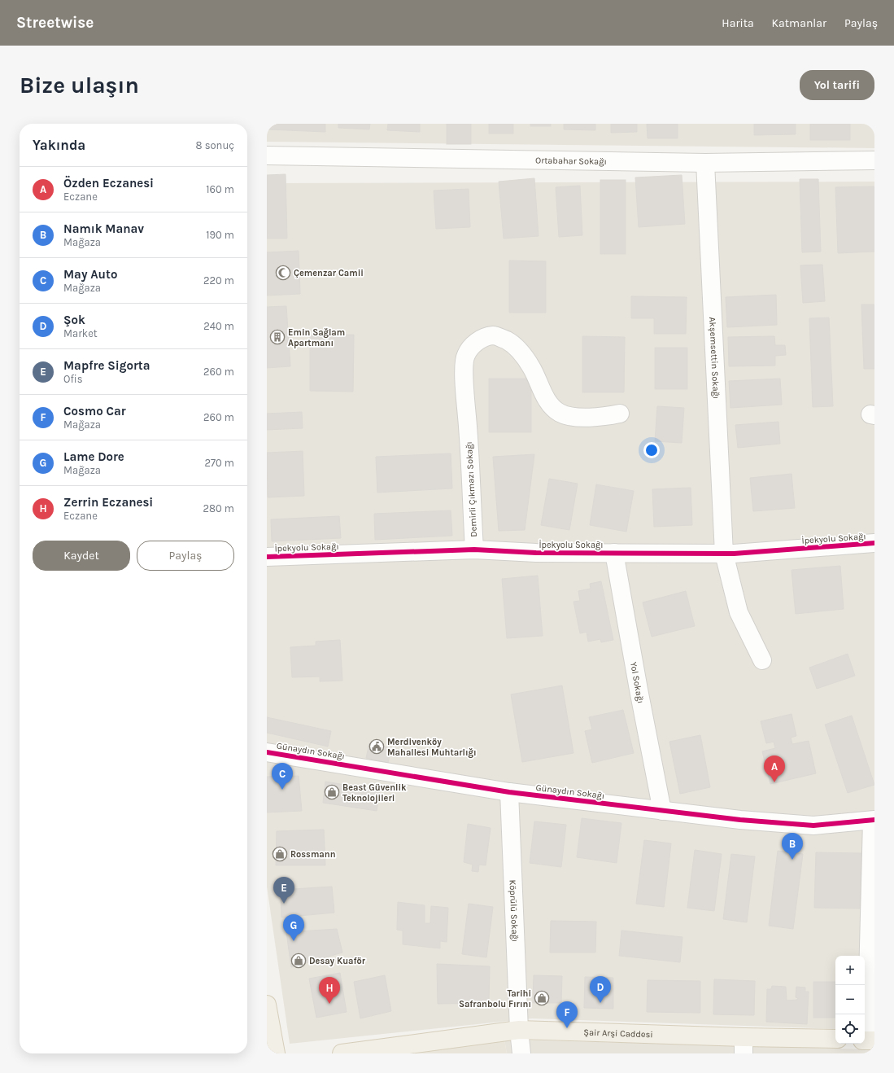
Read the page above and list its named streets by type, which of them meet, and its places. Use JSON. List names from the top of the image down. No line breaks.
{"streets":{"main road":["Şair Arşi Caddesi"],"street":["Ortabahar Sokağı","Akşemsettin Sokağı","Demirli Çıkmazı Sokağı","İpekyolu Sokağı","Yol Sokağı","Günaydın Sokağı","Köprülü Sokağı"]},"crossings":[["Ortabahar Sokağı","Akşemsettin Sokağı"],["Akşemsettin Sokağı","İpekyolu Sokağı"],["Demirli Çıkmazı Sokağı","İpekyolu Sokağı"],["İpekyolu Sokağı","Yol Sokağı"],["Yol Sokağı","Günaydın Sokağı"],["Günaydın Sokağı","Köprülü Sokağı"],["Köprülü Sokağı","Şair Arşi Caddesi"]],"places":{"mosque":["Çemenzar Camii"],"building":["Emin Sağlam Apartmanı"],"public building":["Merdivenköy Mahallesi Muhtarlığı"],"shop":["Beast Güvenlik Teknolojileri","Rossmann","Desay Kuaför","Tarihi Safranbolu Fırını"]},"page":{"header":"Streetwise","nav":["Harita","Katmanlar","Paylaş"],"buttons":["Yol tarifi",["Kaydet","Paylaş"]],"title":"Bize ulaşın","heading":["Yakında","8 sonuç"],"list":[{"mark":"A","name":"Özden Eczanesi","note":"Eczane","value":"160 m"},{"mark":"B","name":"Namık Manav","note":"Mağaza","value":"190 m"},{"mark":"C","name":"May Auto","note":"Mağaza","value":"220 m"},{"mark":"D","name":"Şok","note":"Market","value":"240 m"},{"mark":"E","name":"Mapfre Sigorta","note":"Ofis","value":"260 m"},{"mark":"F","name":"Cosmo Car","note":"Mağaza","value":"260 m"},{"mark":"G","name":"Lame Dore","note":"Mağaza","value":"270 m"},{"mark":"H","name":"Zerrin Eczanesi","note":"Eczane","value":"280 m"}],"pins":["A","C","B","E","G","D","H","F"],"map_buttons":["+","−"]}}
